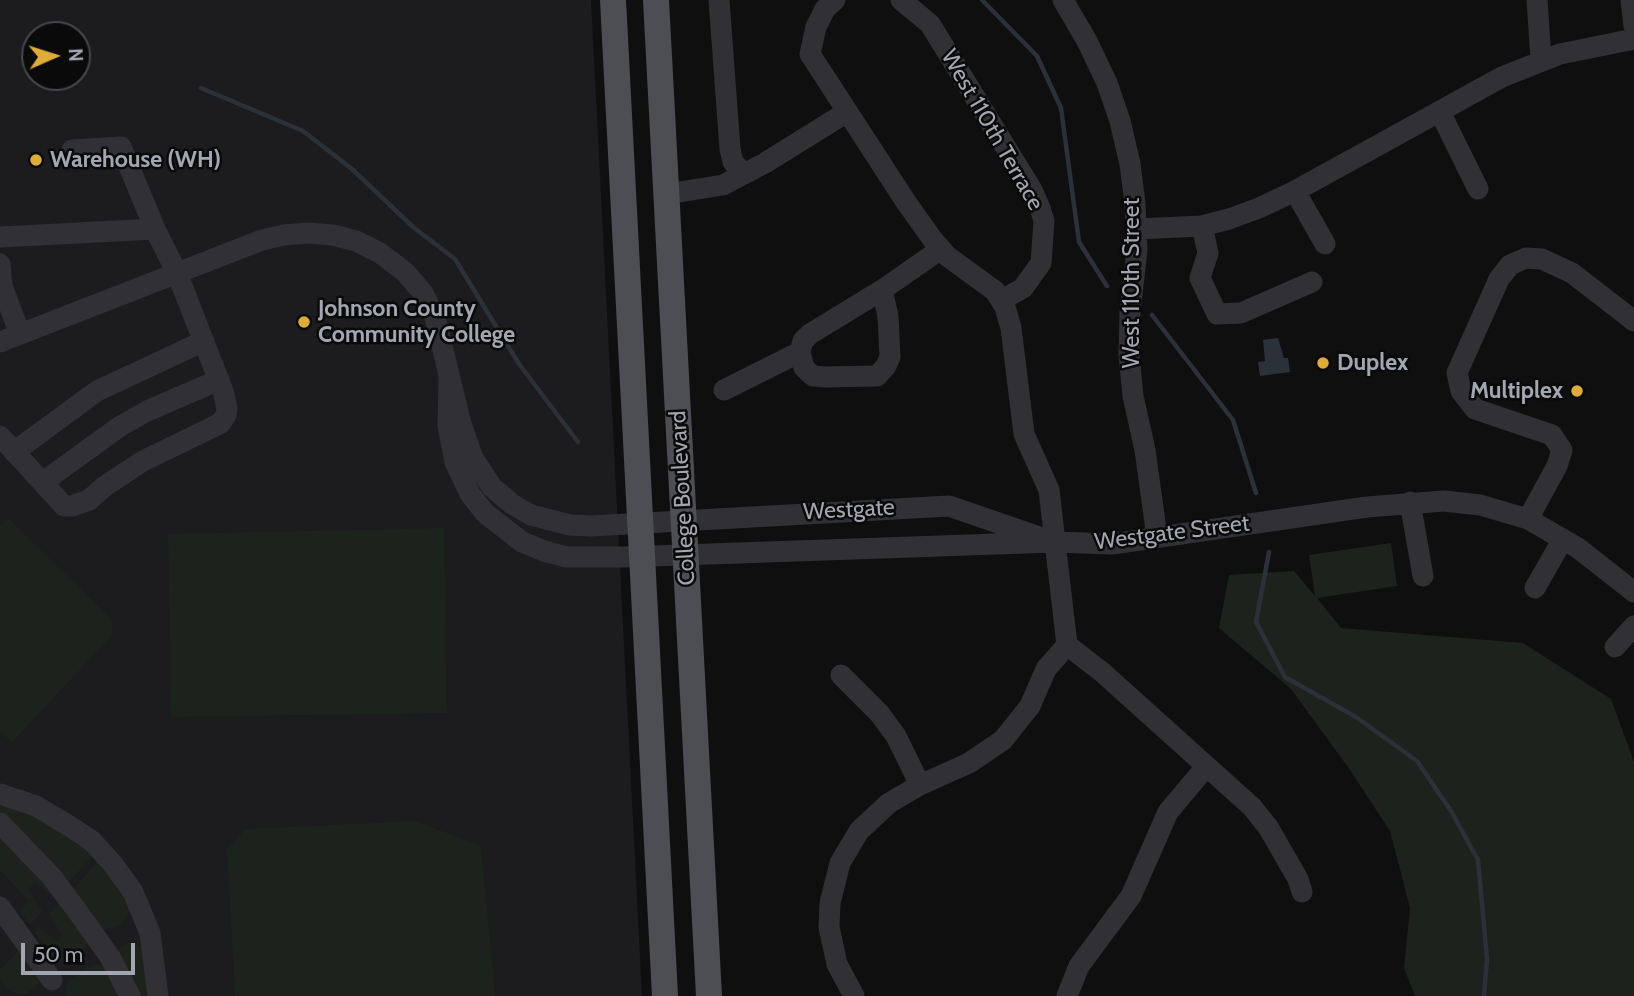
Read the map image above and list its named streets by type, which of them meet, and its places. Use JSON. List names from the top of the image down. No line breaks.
{"streets":{"main road":["College Boulevard"],"street":["West 110th Terrace","West 110th Street","Westgate","Westgate Street"]},"crossings":[["West 110th Street","Westgate Street"],["College Boulevard","Westgate"],["College Boulevard","Westgate Street"],["Westgate","Westgate Street"]],"places":["Warehouse (WH)","Johnson County Community College","Duplex","Multiplex"],"scale_bar":"50 m","north":"right"}
